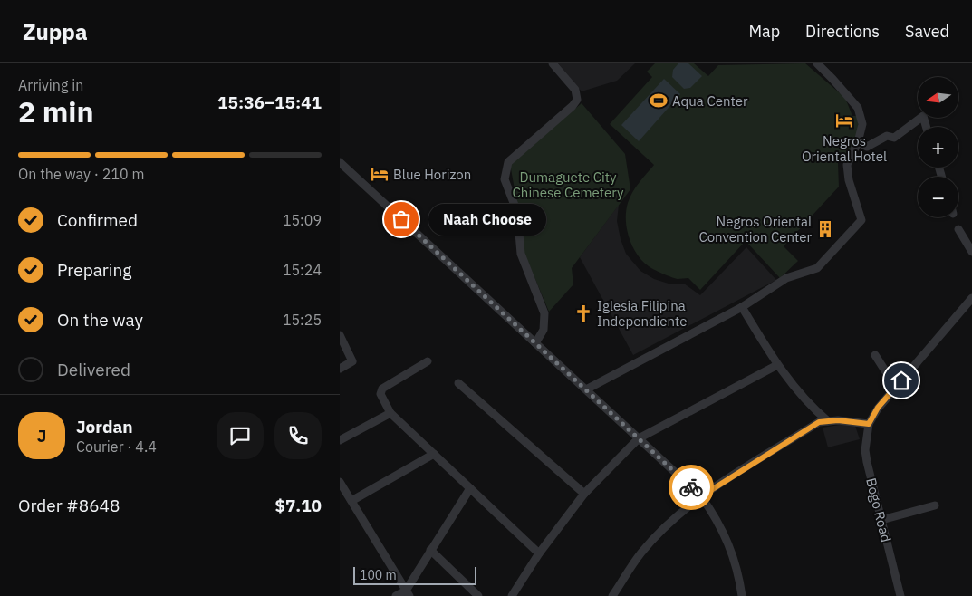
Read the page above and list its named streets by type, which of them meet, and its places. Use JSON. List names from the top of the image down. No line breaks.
{"streets":{"street":["Bogo Road"]},"parks":["Dumaguete City Chinese Cemetery"],"places":{"sports":["Aqua Center"],"hotel":["Negros Oriental Hotel","Blue Horizon"],"other":["Naah Choose"],"building":["Negros Oriental Convention Center"],"church":["Iglesia Filipina Independiente"]},"scale_bar":"100 m","north":"left","page":{"header":"Zuppa","nav":["Map","Directions","Saved"],"heading":["2 min","Arriving in","15:36–15:41"],"panel":["Jordan","Courier · 4.4","Order #8648","$7.10"],"map_buttons":["+","−"],"bar":"On the way · 210 m","list":[["Confirmed","15:09"],["Preparing","15:24"],["On the way","15:25"],"Delivered"],"bubble":"Naah Choose","round":"J","scale":"100 m"}}
